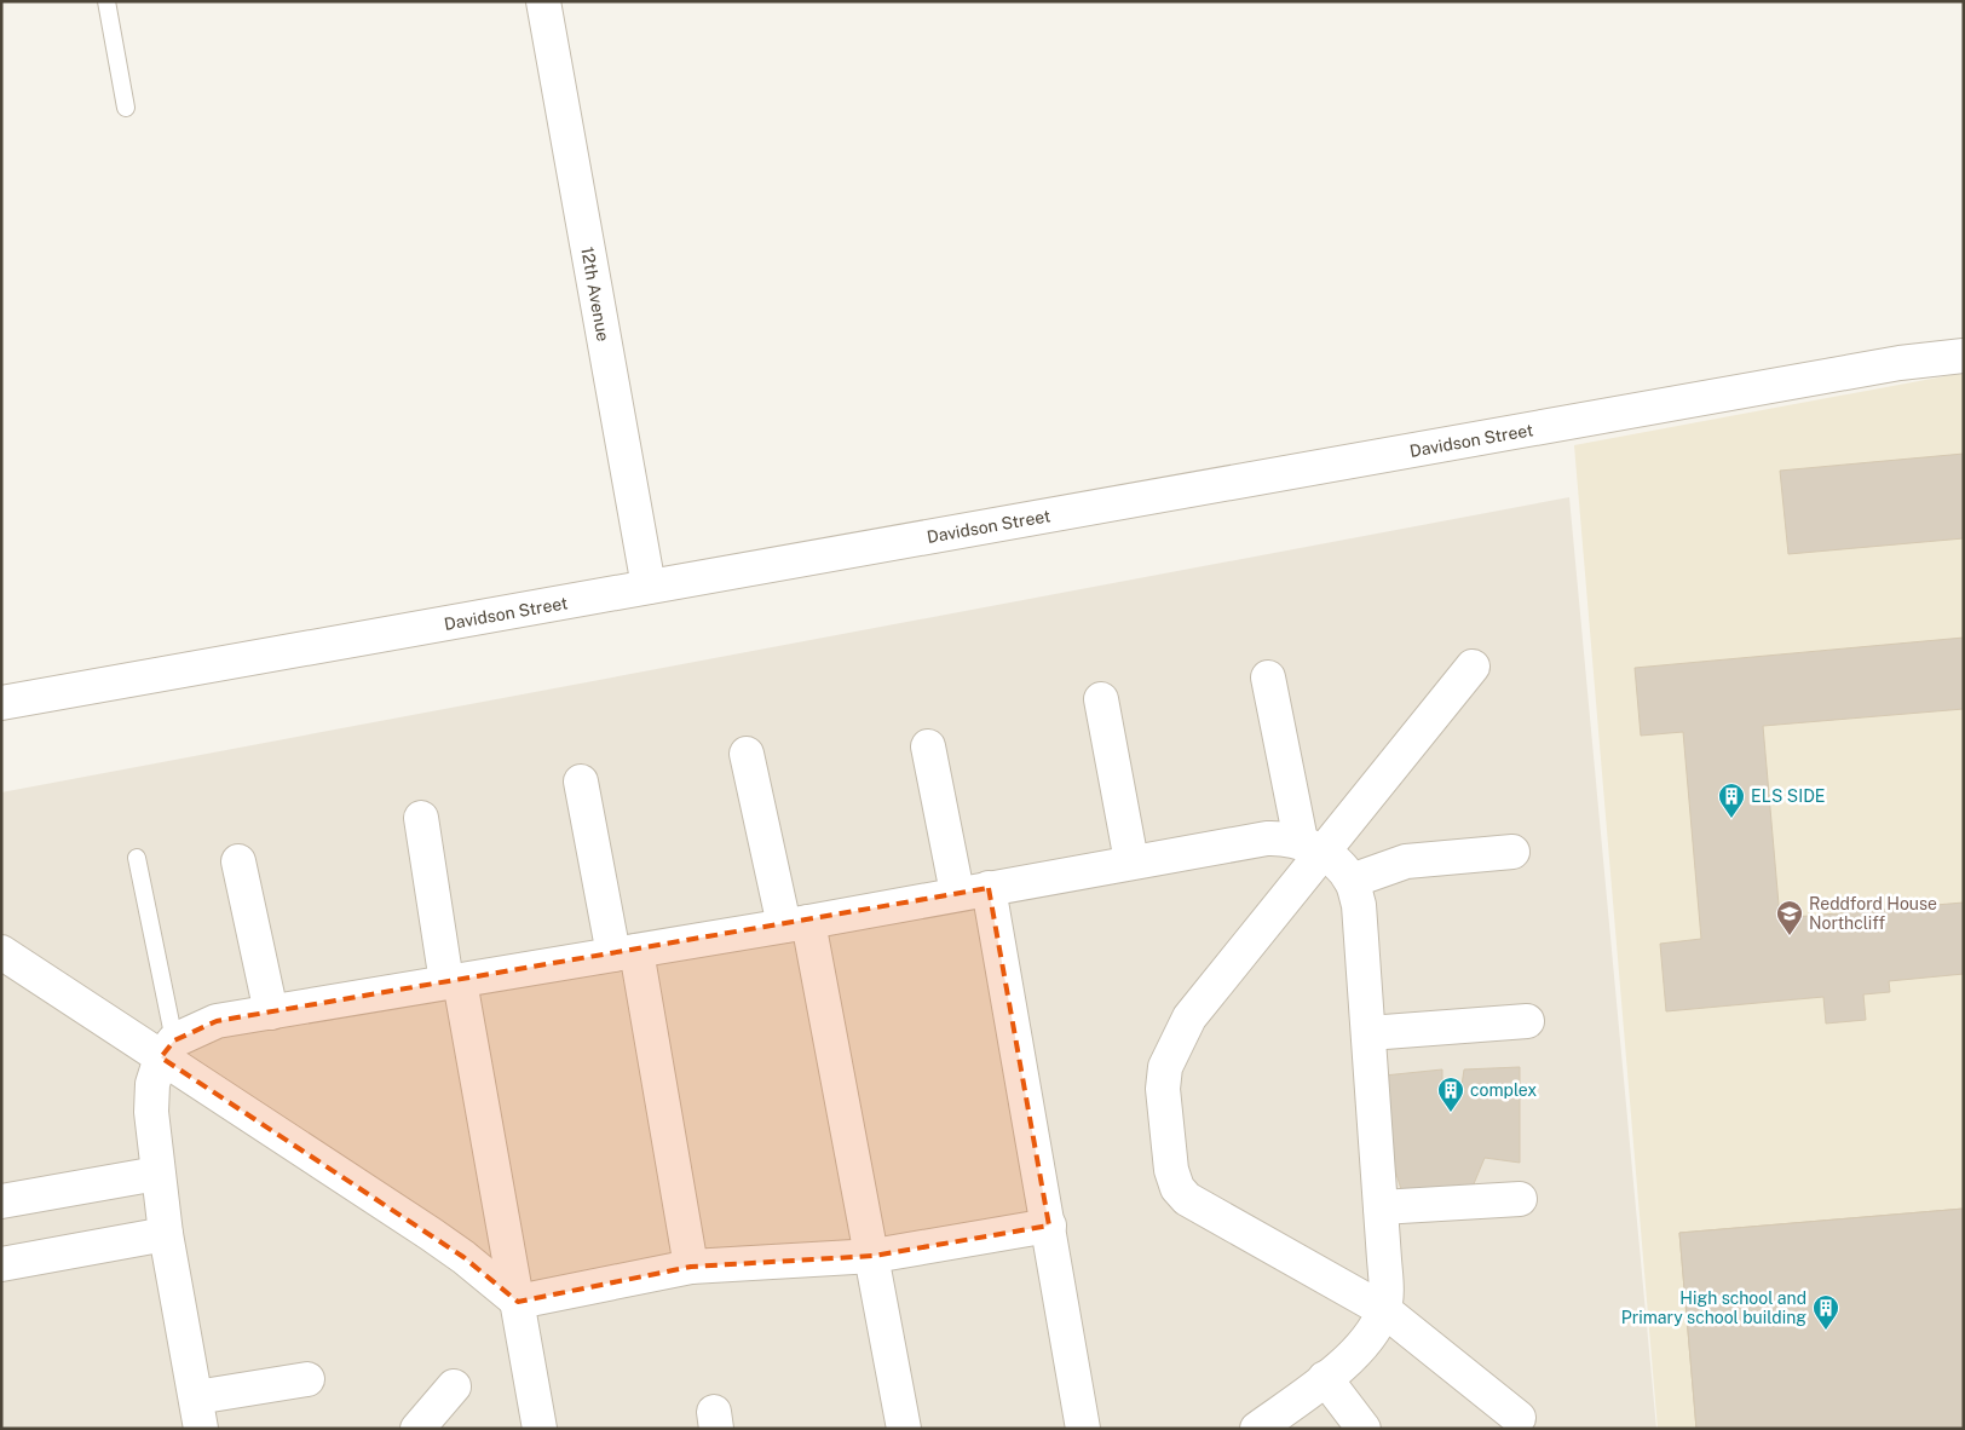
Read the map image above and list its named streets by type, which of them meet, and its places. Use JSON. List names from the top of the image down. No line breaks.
{"streets":{"street":["12th Avenue","Davidson Street"]},"crossings":[["12th Avenue","Davidson Street"]],"places":{"building":["ELS SIDE","complex","High school and Primary school building"],"school or university":["Reddford House Northcliff"]}}
